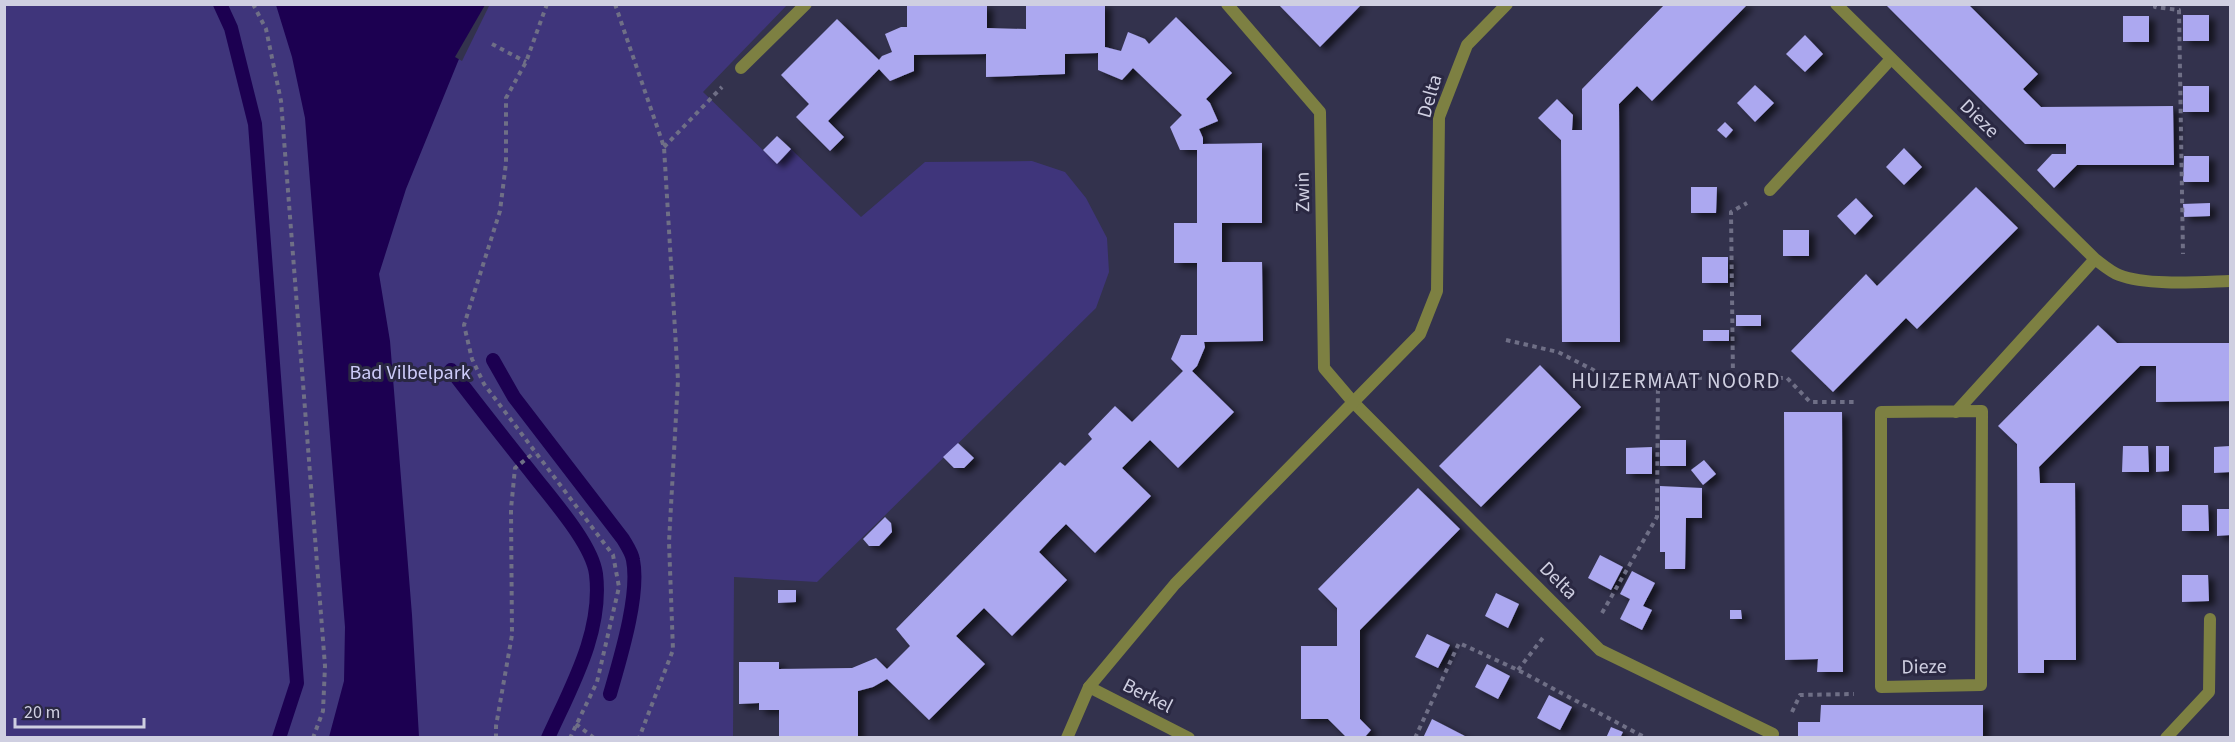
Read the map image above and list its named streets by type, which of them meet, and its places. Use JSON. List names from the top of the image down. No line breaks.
{"streets":{"street":["Delta","Dieze","Zwin","Berkel"]},"crossings":[["Delta","Zwin"],["Delta","Berkel"]],"districts":["HUIZERMAAT NOORD"],"parks":["Bad Vilbelpark"],"scale_bar":"20 m"}
